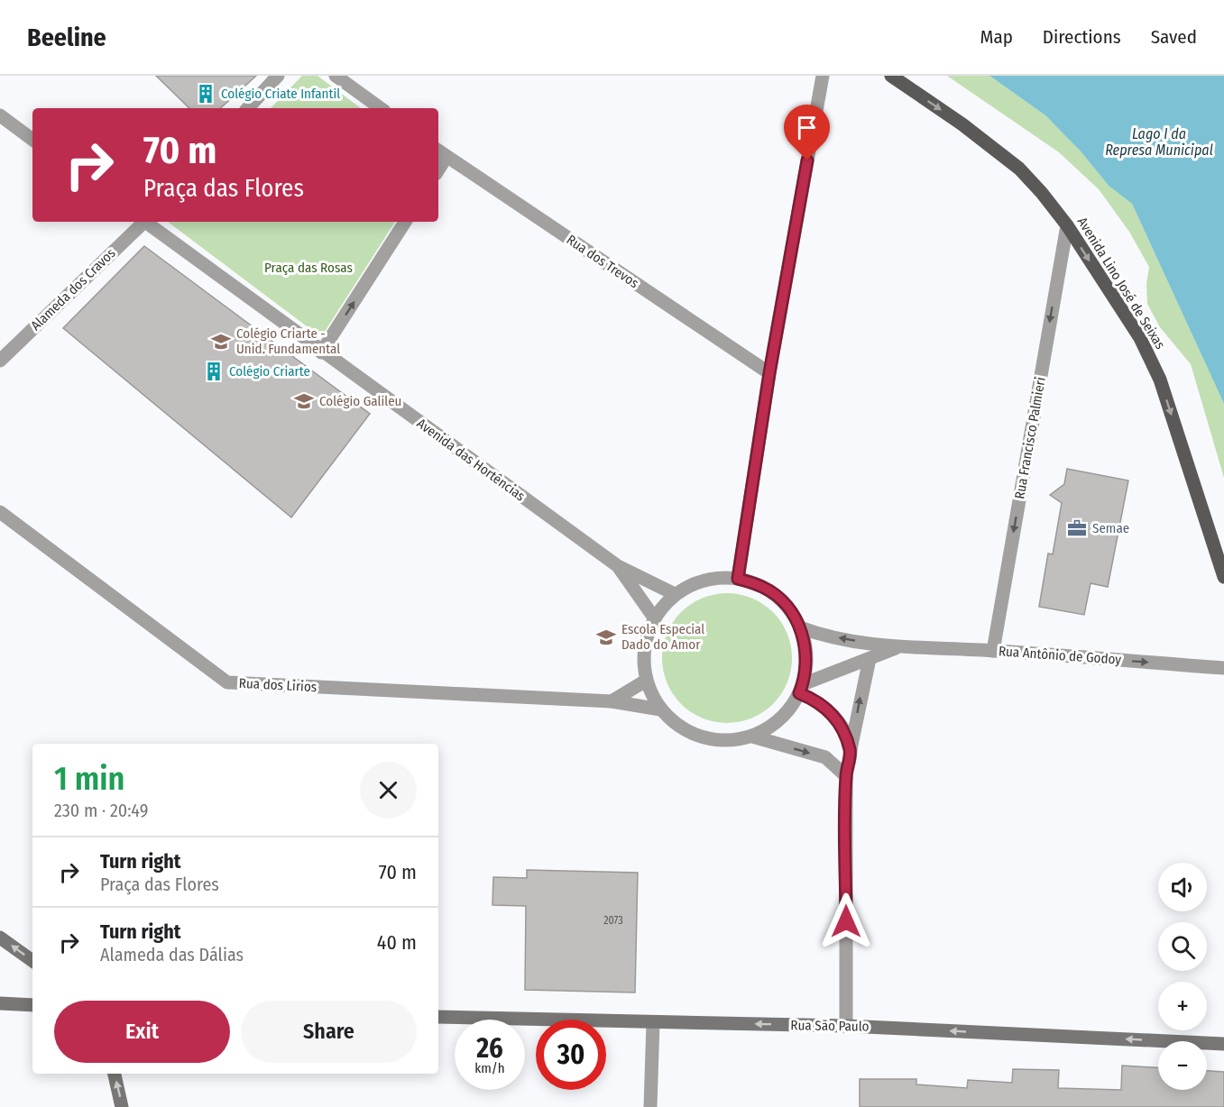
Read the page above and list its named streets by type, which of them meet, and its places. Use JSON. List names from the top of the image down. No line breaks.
{"streets":{"main road":["Avenida Lino José de Seixas","Rua São Paulo"],"street":["Rua dos Trevos","Alameda dos Cravos","Rua Francisco Palmieri","Avenida das Hortências","Rua Antônio de Godoy","Rua dos Lirios"]},"crossings":[["Avenida Lino José de Seixas","Rua Francisco Palmieri"],["Rua Francisco Palmieri","Rua Antônio de Godoy"],["Avenida das Hortências","Rua Antônio de Godoy"],["Avenida das Hortências","Rua dos Lirios"],["Rua Antônio de Godoy","Rua dos Lirios"]],"one_way":["Avenida Lino José de Seixas","Rua Francisco Palmieri","Rua São Paulo"],"water":["Lago I da Represa Municipal"],"parks":["Praça das Rosas"],"places":{"building":["Colégio Criate Infantil","Colégio Criarte"],"school or university":["Colégio Criarte - Unid. Fundamental","Colégio Galileu","Escola Especial Dado do Amor"],"office":["Semae"]},"house_numbers":["2073"],"page":{"header":"Beeline","nav":["Map","Directions","Saved"],"turn":["70 m","Praça das Flores"],"heading":["1 min","230 m · 20:49"],"list":[{"name":"Turn right","note":"Praça das Flores","value":"70 m"},{"name":"Turn right","note":"Alameda das Dálias","value":"40 m"}],"map_buttons":["+","−"],"buttons":["Exit","Share"],"speed":"26 km/h","limit":"30"}}
